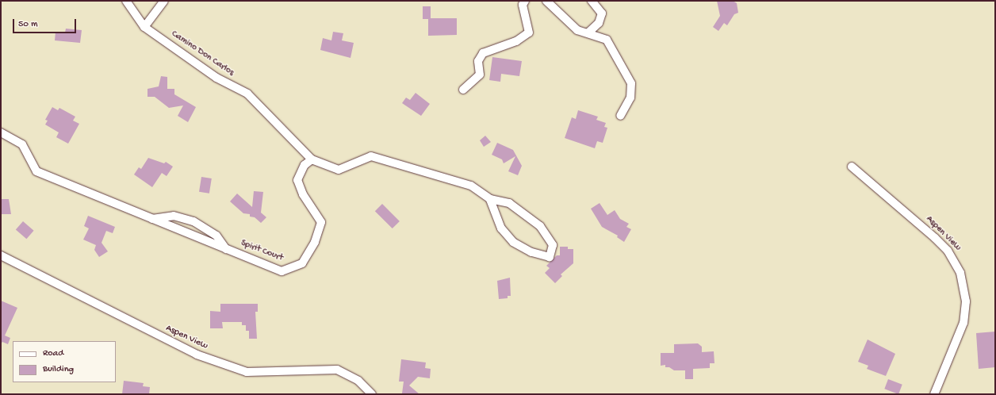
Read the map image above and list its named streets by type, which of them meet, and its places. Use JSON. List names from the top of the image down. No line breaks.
{"streets":{"street":["Camino Don Carlos","Aspen View","Spirit Court"]},"crossings":[["Camino Don Carlos","Spirit Court"]],"legend":["Road","Building"],"scale_bar":"50 m"}
